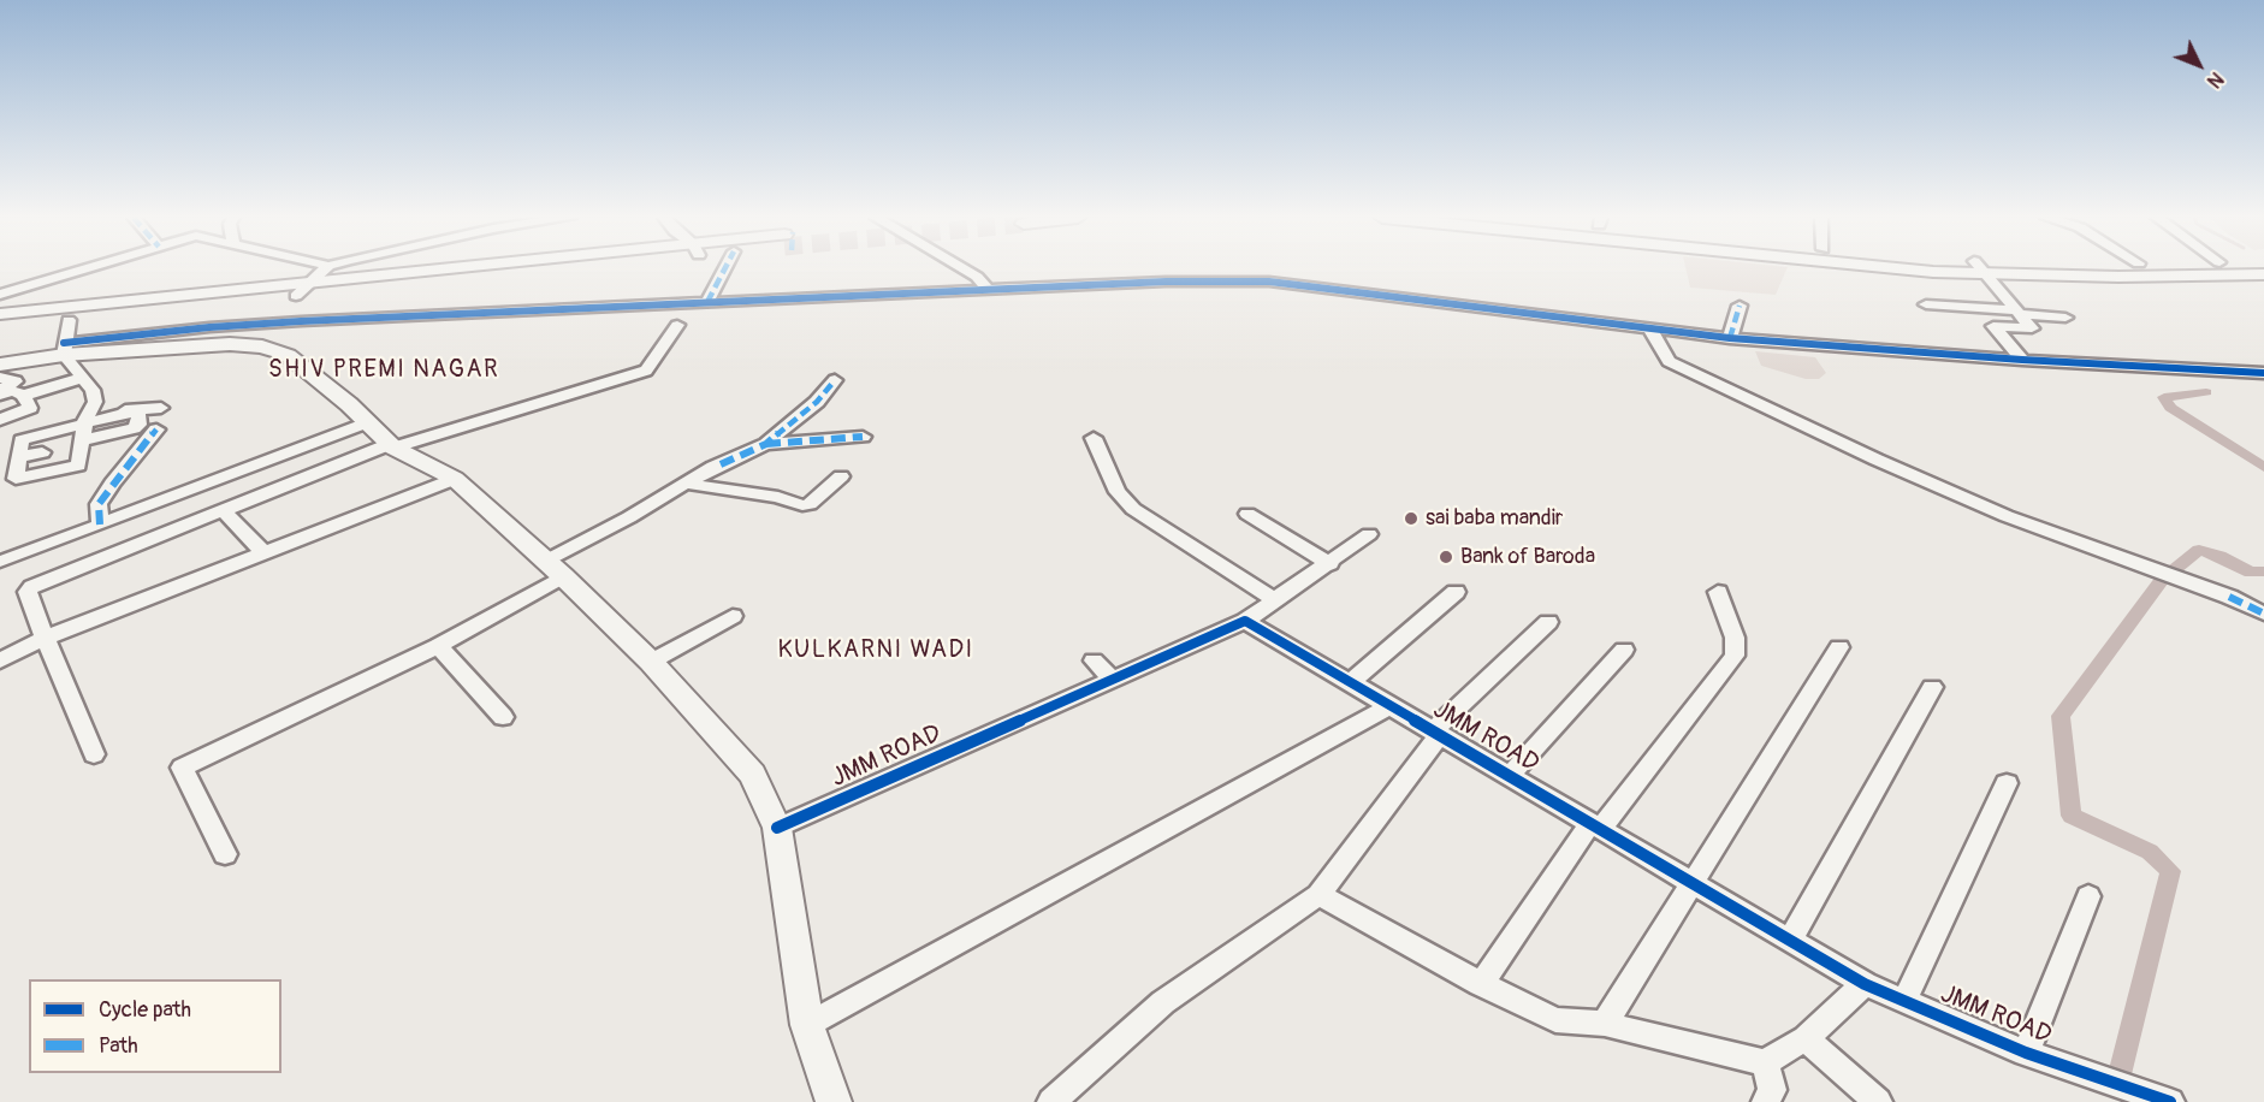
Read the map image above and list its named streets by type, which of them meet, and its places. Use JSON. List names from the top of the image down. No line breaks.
{"streets":{"street":["JMM ROAD"]},"districts":["SHIV PREMI NAGAR","KULKARNI WADI"],"places":["sai baba mandir","Bank of Baroda"],"legend":["Cycle path","Path"],"north":"bottom right"}
